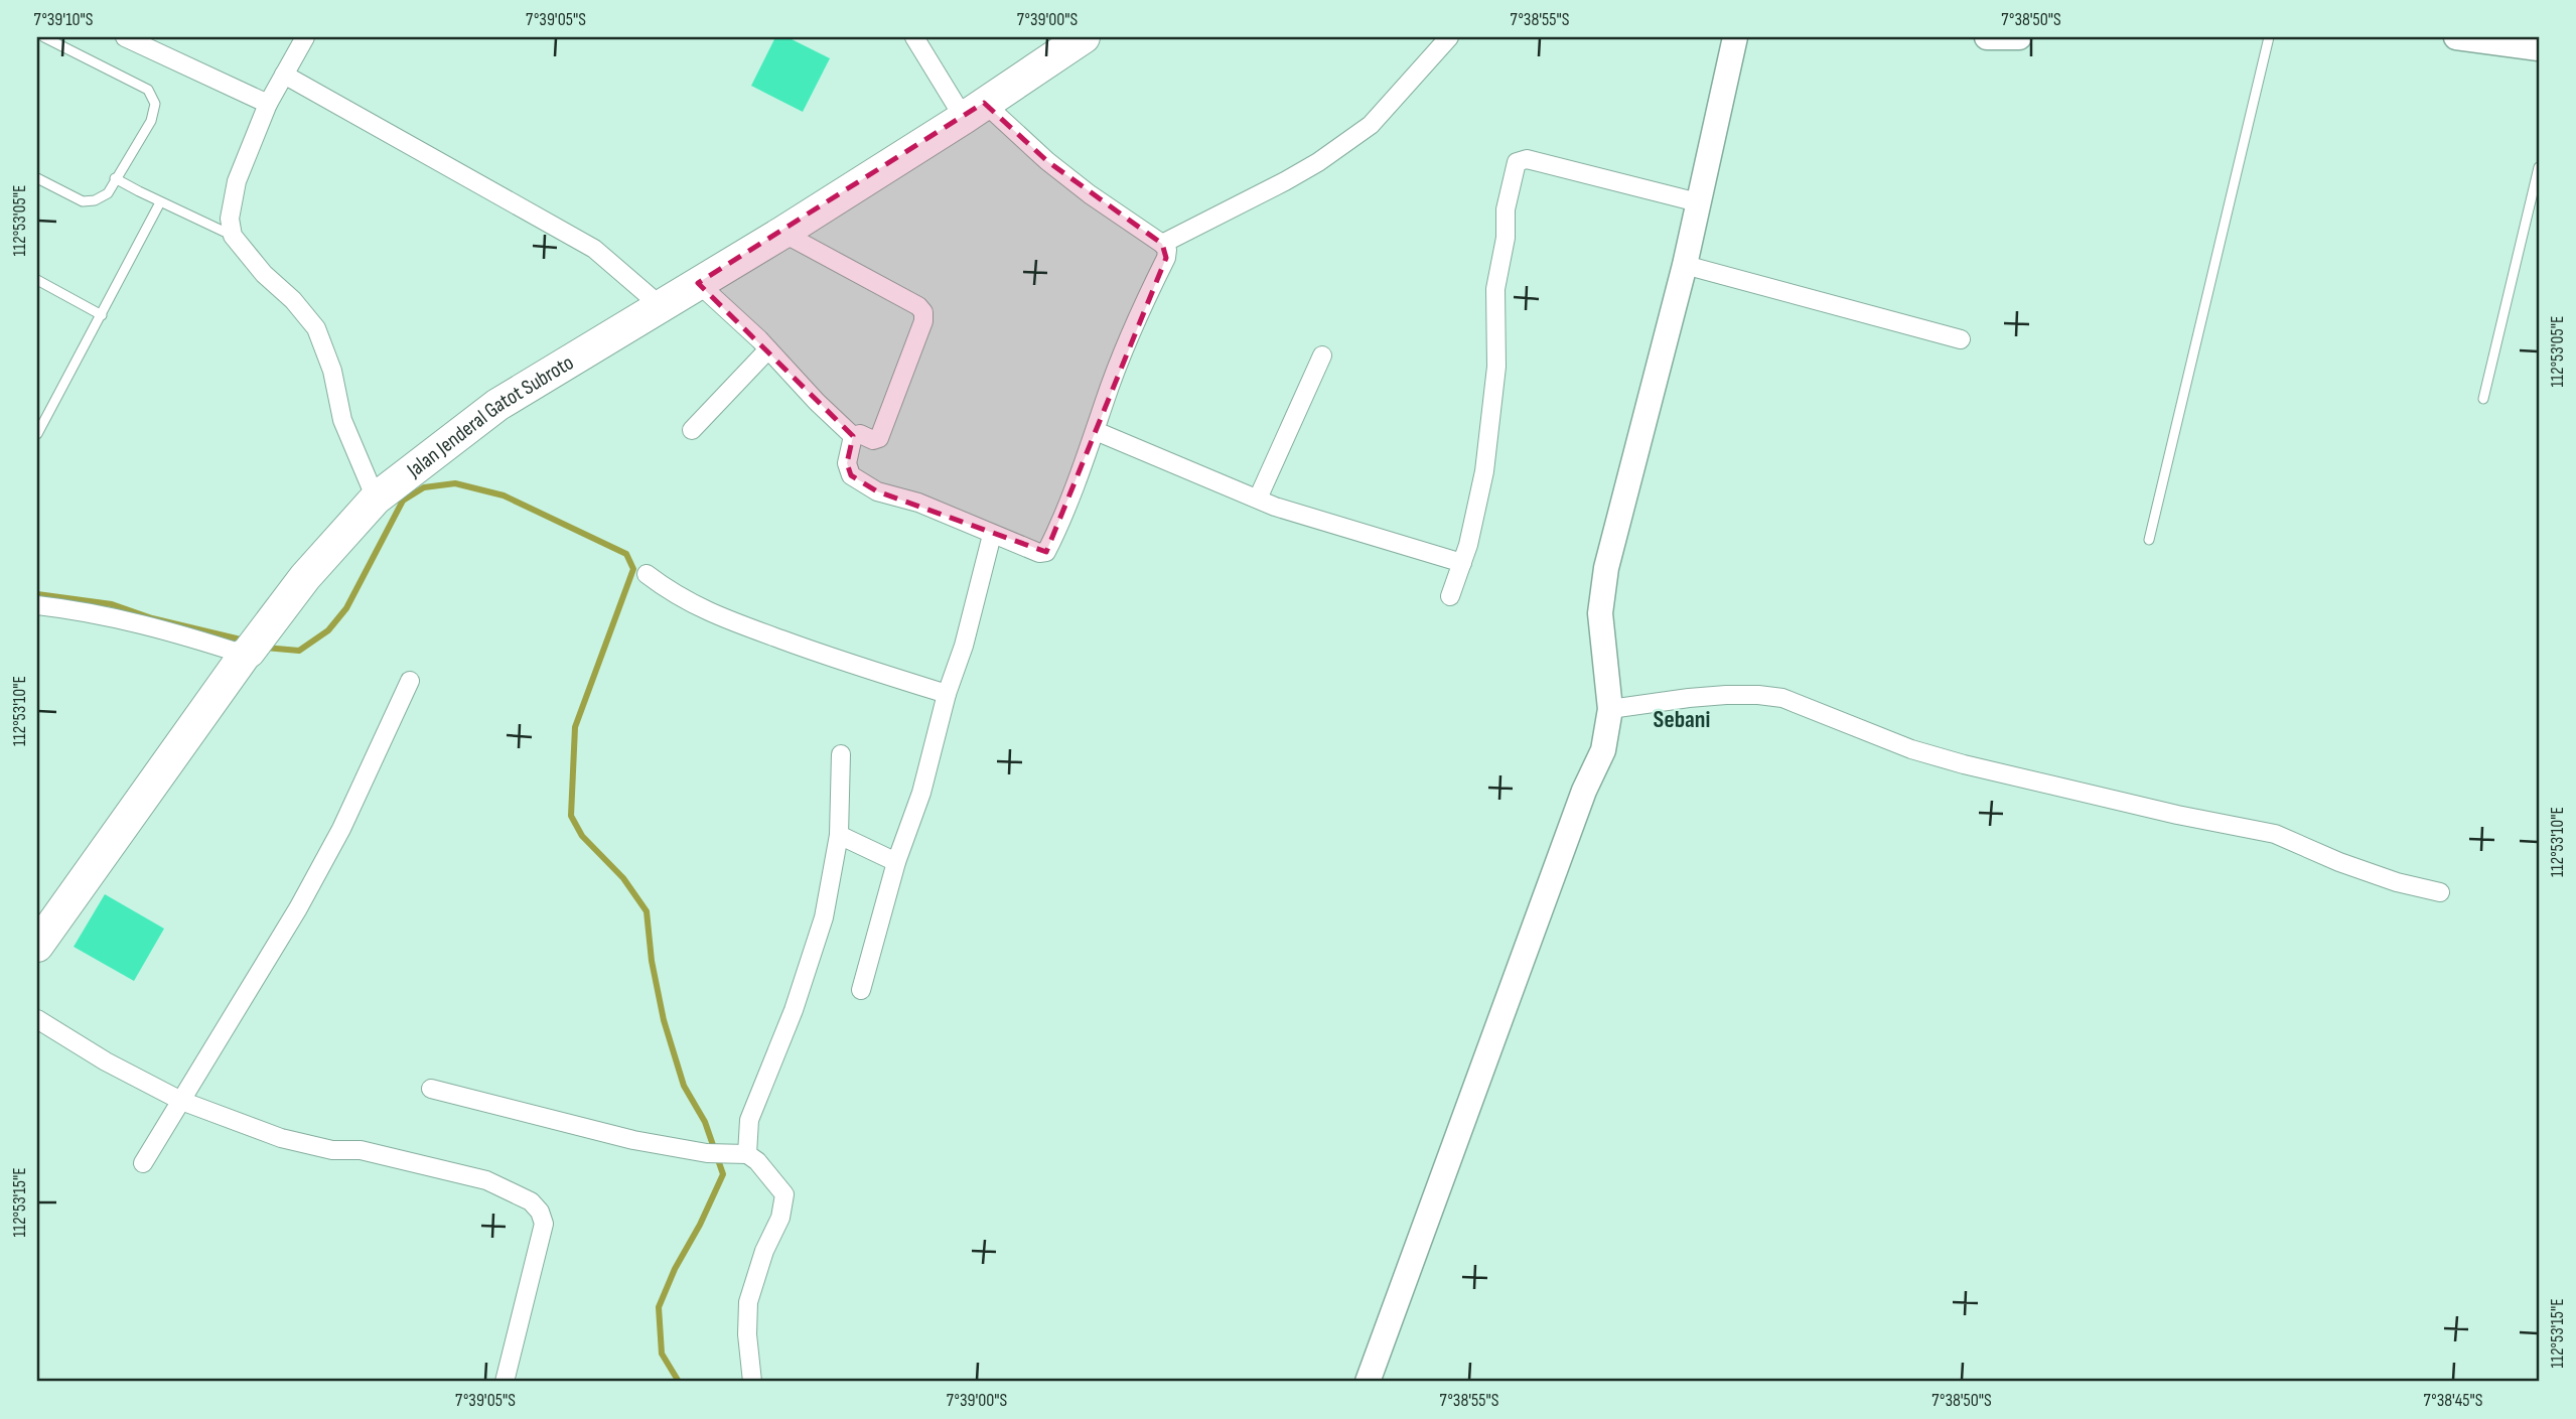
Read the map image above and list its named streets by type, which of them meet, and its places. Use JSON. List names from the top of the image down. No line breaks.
{"streets":{"highway":["Jalan Jenderal Gatot Subroto"]},"districts":["Sebani"],"coordinates":["7°39'10\"S","7°39'05\"S","7°39'00\"S","7°38'55\"S","7°38'50\"S","112°53'05\"E","112°53'10\"E","112°53'15\"E","7°38'45\"S"]}
